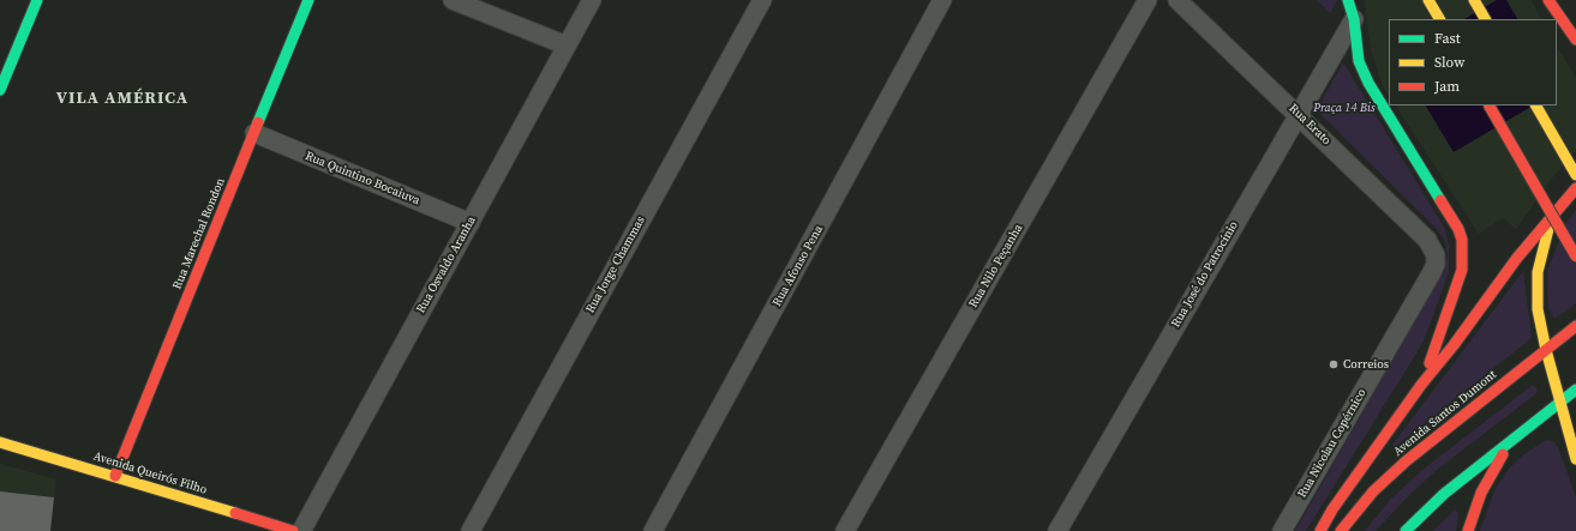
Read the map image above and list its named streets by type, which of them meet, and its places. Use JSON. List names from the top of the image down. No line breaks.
{"streets":{"main road":["Rua Marechal Rondon","Avenida Santos Dumont","Avenida Queirós Filho"],"street":["Rua Erato","Rua Quintino Bocaiuva","Rua Osvaldo Aranha","Rua Jorge Chammas","Rua Afonso Pena","Rua Nilo Peçanha","Rua José do Patrocínio","Rua Nicolau Copérnico"]},"crossings":[["Rua Erato","Rua José do Patrocínio"],["Rua Erato","Rua Nicolau Copérnico"],["Rua Quintino Bocaiuva","Rua Marechal Rondon"],["Rua Quintino Bocaiuva","Rua Osvaldo Aranha"],["Rua Marechal Rondon","Avenida Queirós Filho"]],"districts":["VILA AMÉRICA"],"parks":["Praça 14 Bis"],"places":["Correios"],"legend":["Fast","Slow","Jam"]}
